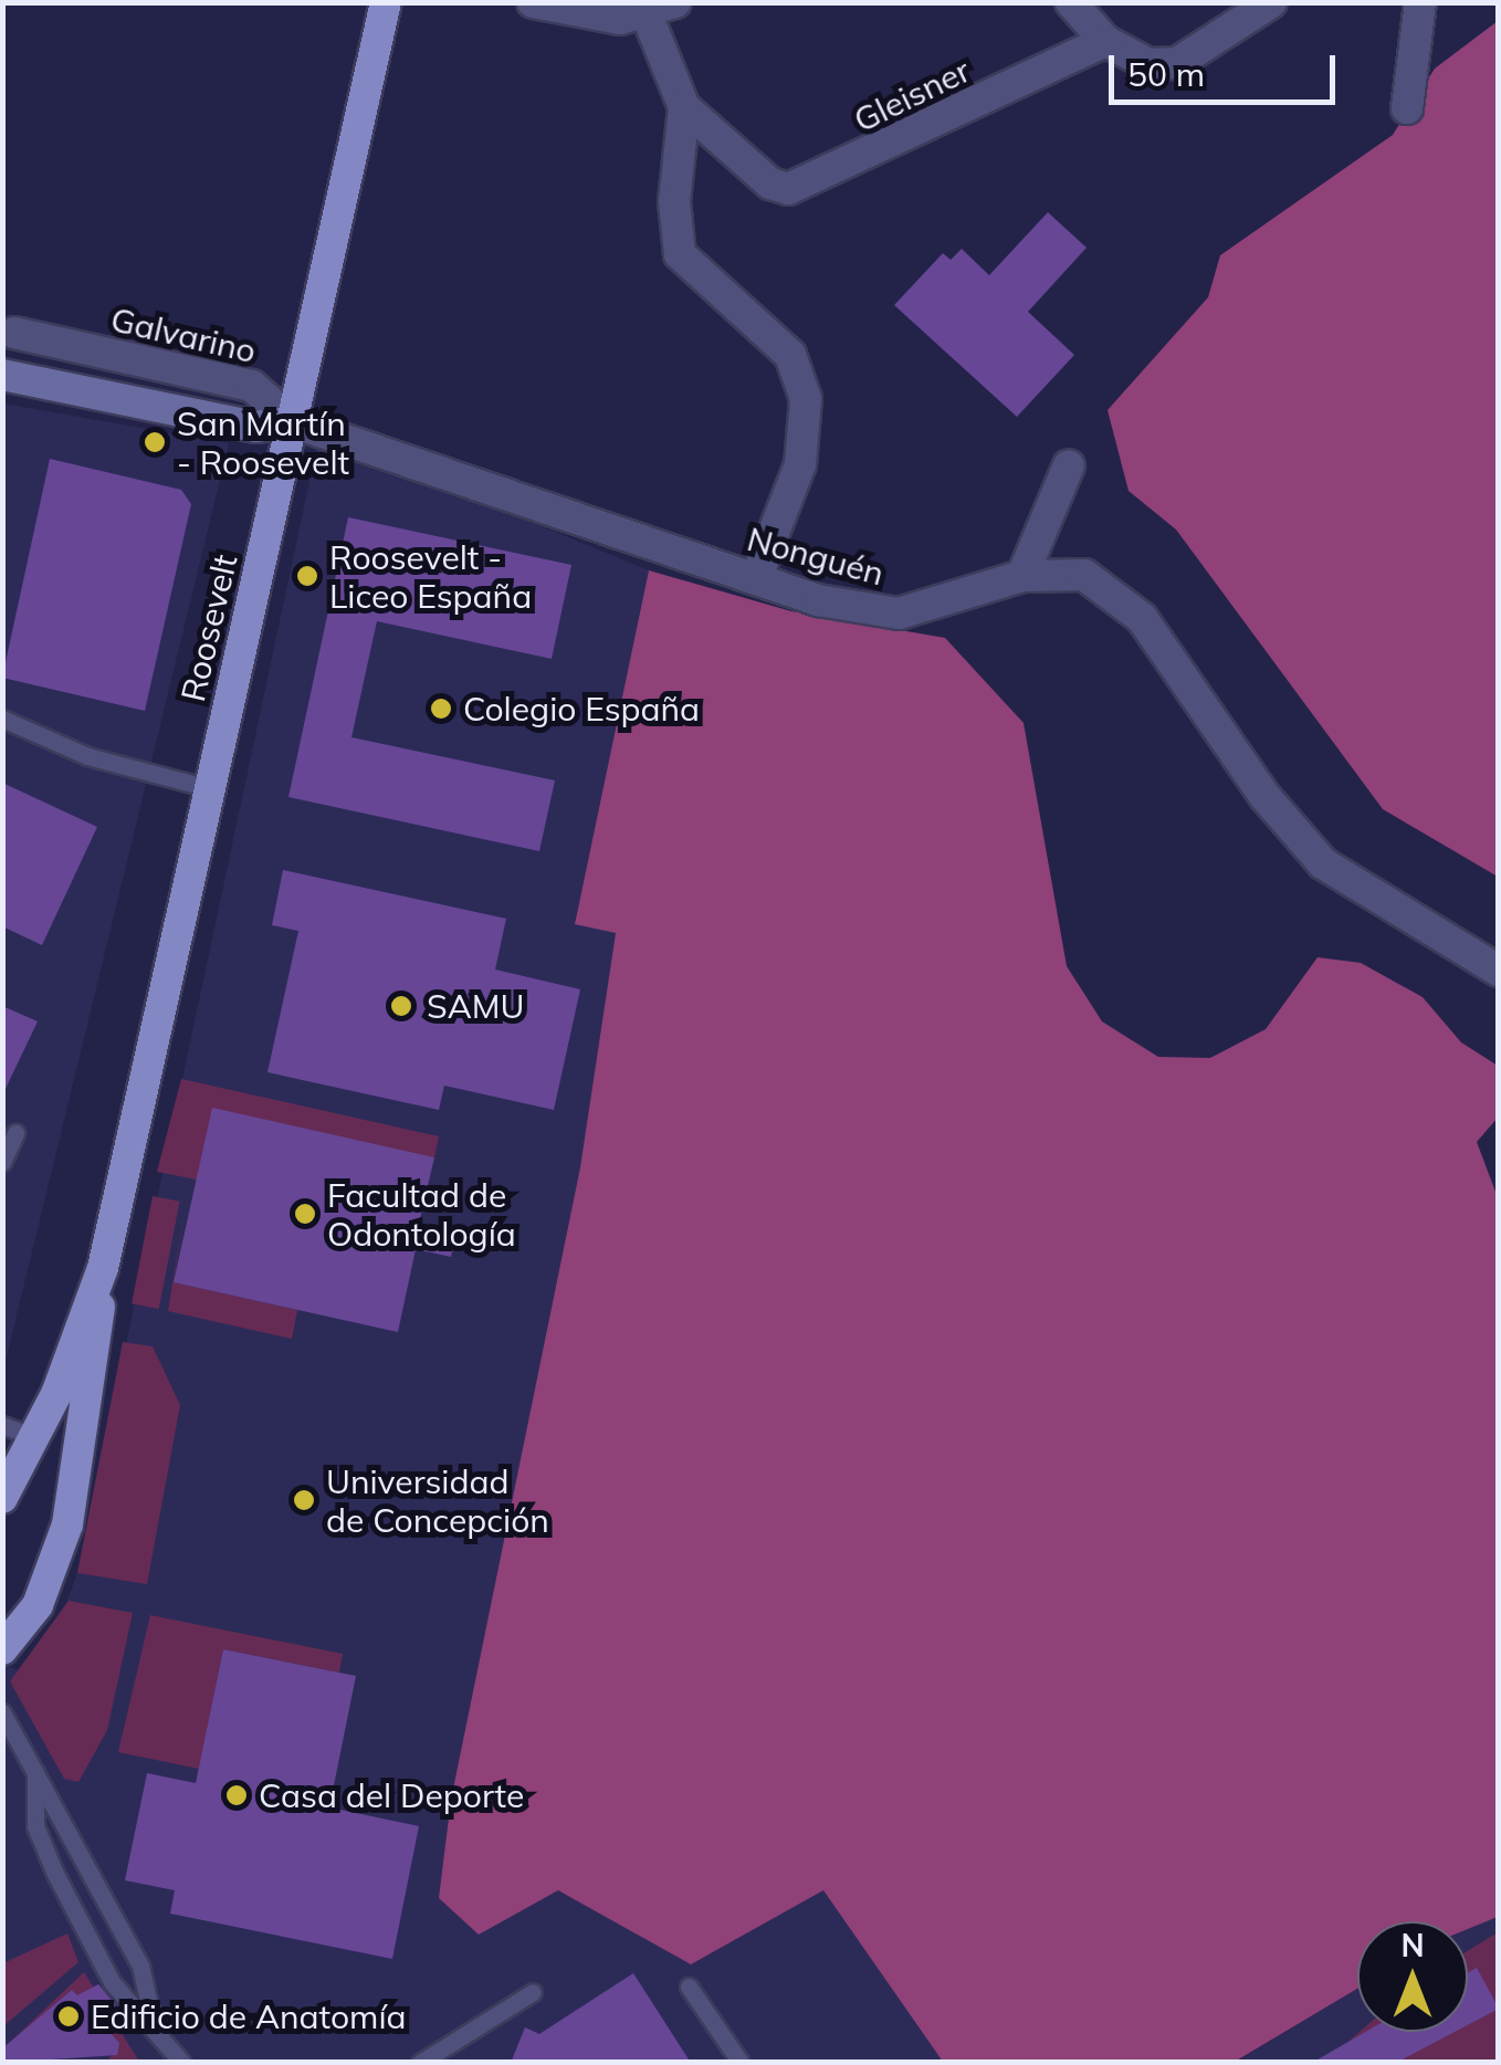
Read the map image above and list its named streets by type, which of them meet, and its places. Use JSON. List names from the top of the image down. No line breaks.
{"streets":{"main road":["Roosevelt"],"street":["Gleisner","Galvarino","Nonguén"]},"crossings":[["Galvarino","Nonguén"],["Galvarino","Roosevelt"],["Nonguén","Roosevelt"]],"places":["San Martín - Roosevelt","Roosevelt - Liceo España","Colegio España","SAMU","Facultad de Odontología","Universidad de Concepción","Casa del Deporte","Edificio de Anatomía"],"scale_bar":"50 m","north":"top"}
